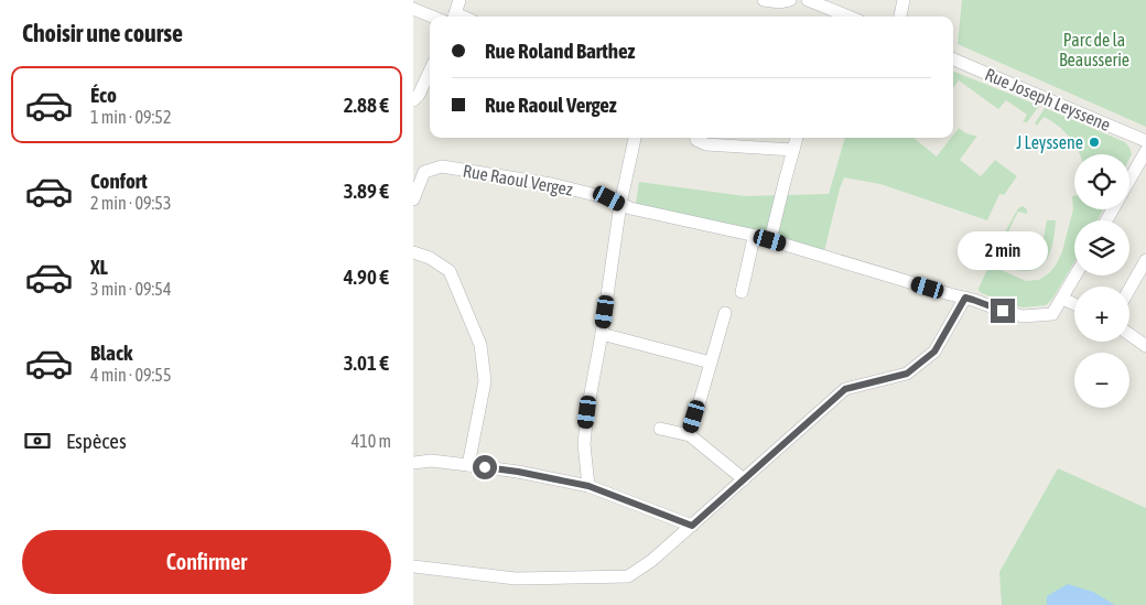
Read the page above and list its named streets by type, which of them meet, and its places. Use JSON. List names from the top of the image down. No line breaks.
{"streets":{"street":["Rue Joseph Leyssene","Rue Raoul Vergez"]},"parks":["Parc de la Beausserie"],"places":["J Leyssene"],"page":{"heading":"Choisir une course","banner":["Rue Roland Barthez","Rue Raoul Vergez"],"list":[{"name":"Éco","note":"1 min · 09:52","value":"2.88 €"},{"name":"Confort","note":"2 min · 09:53","value":"3.89 €"},{"name":"XL","note":"3 min · 09:54","value":"4.90 €"},{"name":"Black","note":"4 min · 09:55","value":"3.01 €"}],"map_buttons":["+","−"],"bubble":"2 min","pay":["Espèces","410 m"],"buttons":"Confirmer"}}
